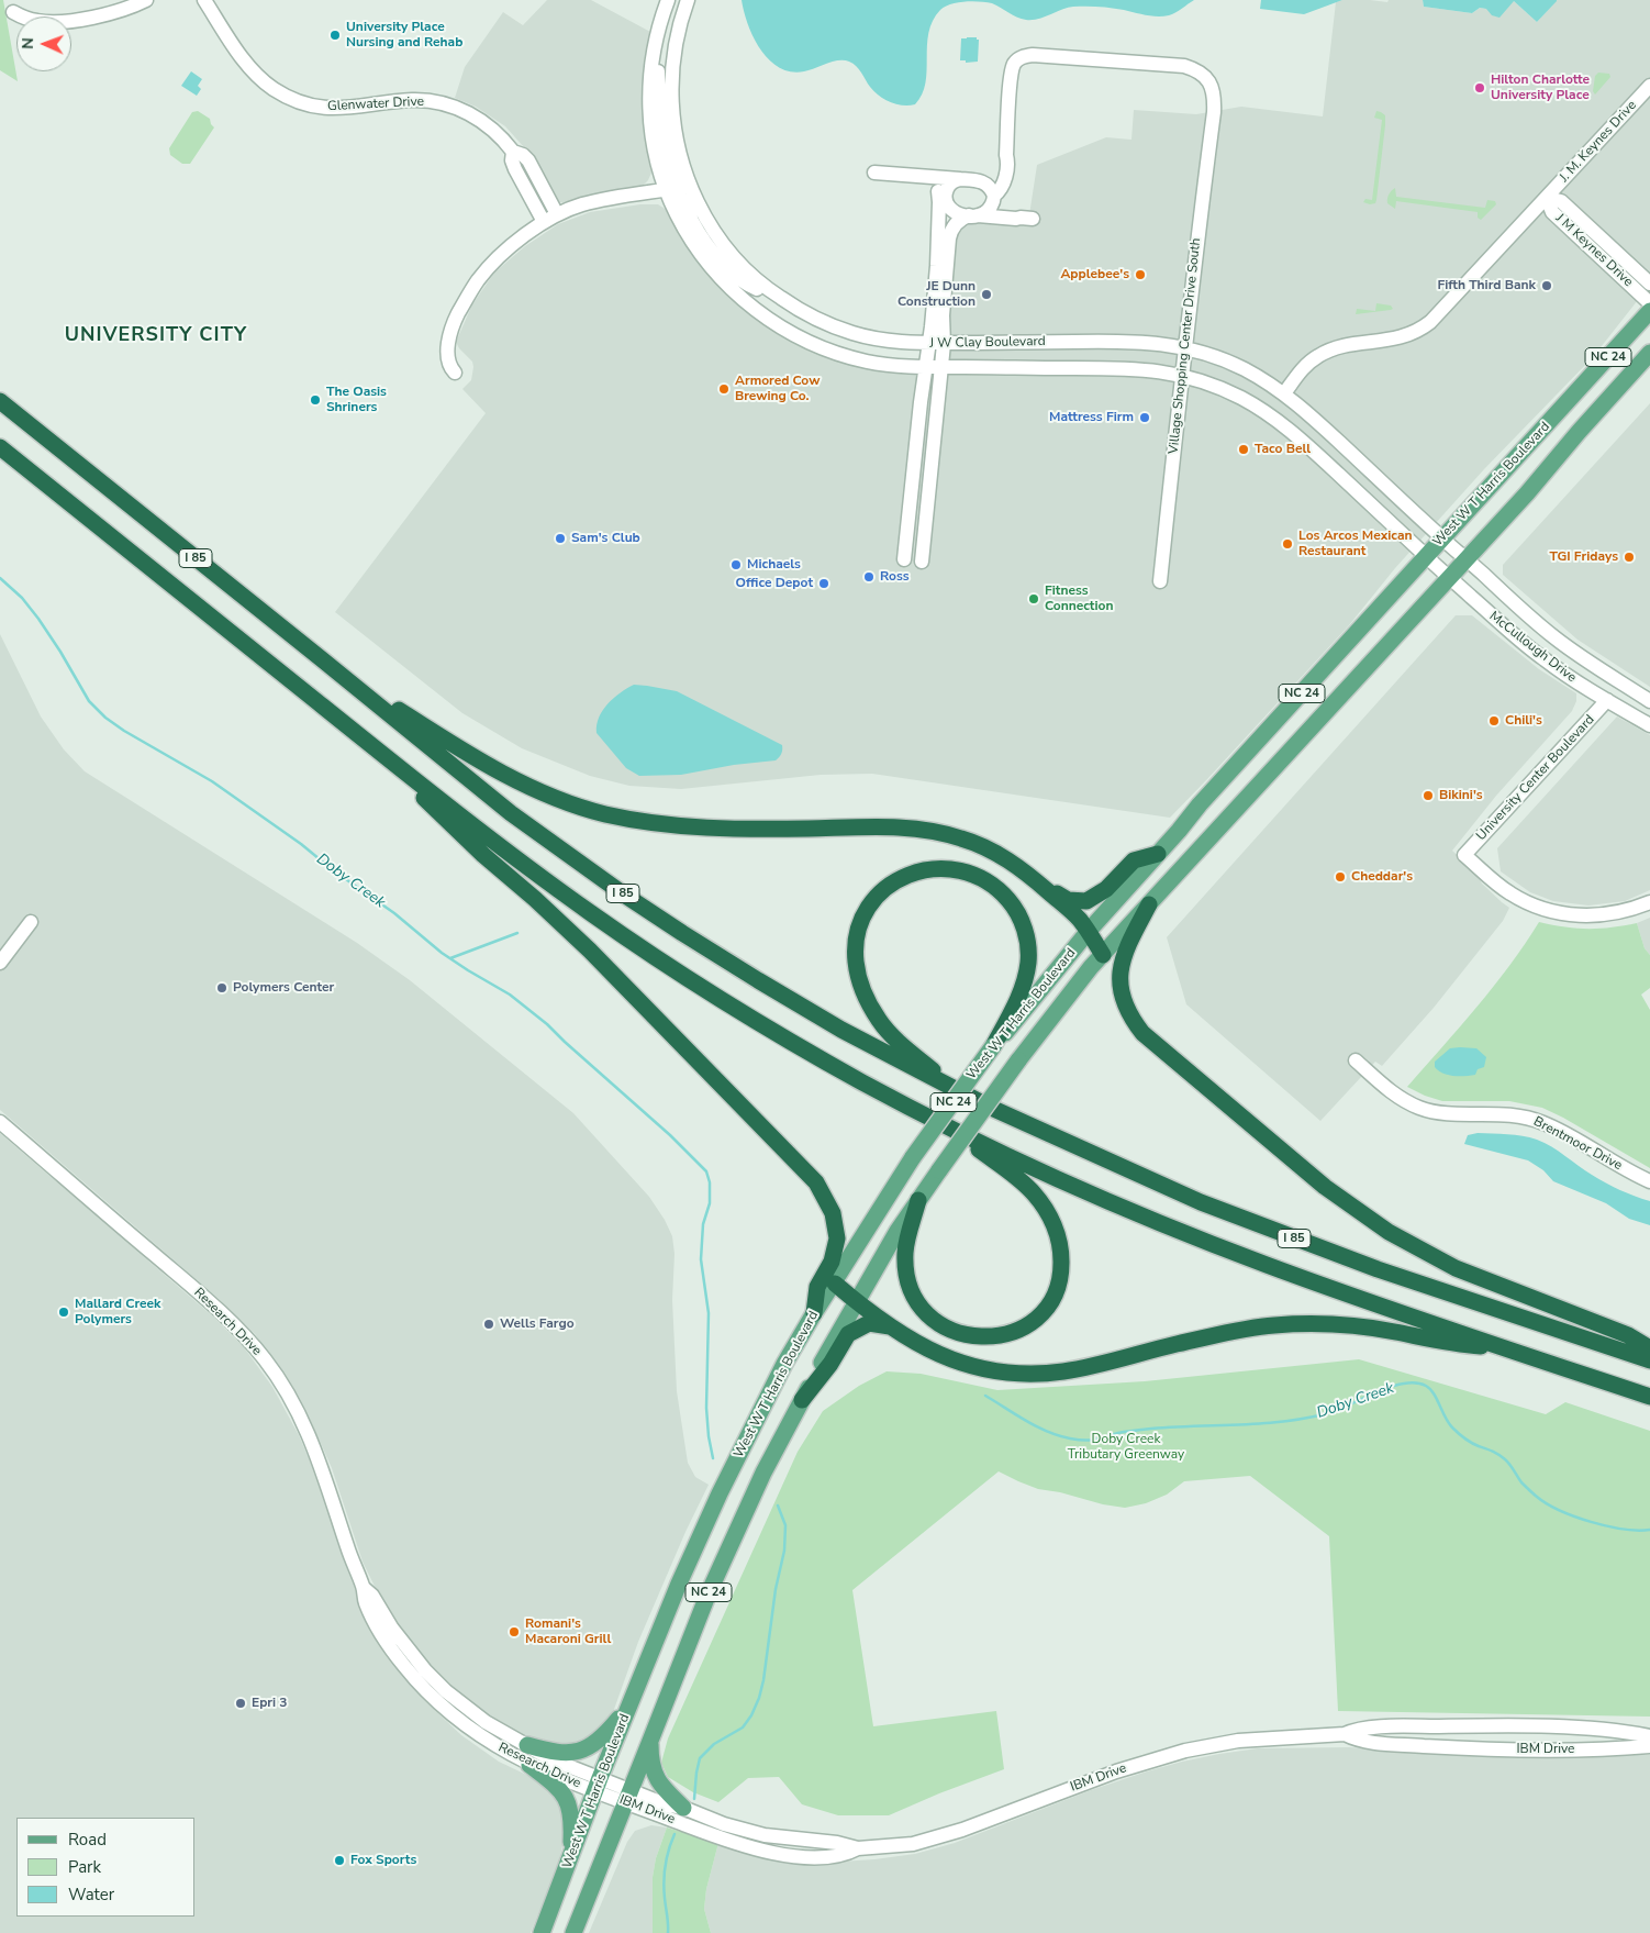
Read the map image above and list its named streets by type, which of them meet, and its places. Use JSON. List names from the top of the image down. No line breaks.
{"streets":{"highway":["I 85"],"main road":["NC 24","West W T Harris Boulevard"],"street":["Glenwater Drive","J. M. Keynes Drive","J M Keynes Drive","J W Clay Boulevard","Village Shopping Center Drive South","McCullough Drive","University Center Boulevard","Brentmoor Drive","Research Drive","IBM Drive"]},"crossings":[["J. M. Keynes Drive","J M Keynes Drive"],["J. M. Keynes Drive","J W Clay Boulevard"],["J W Clay Boulevard","Village Shopping Center Drive South"],["J W Clay Boulevard","West W T Harris Boulevard"],["J W Clay Boulevard","McCullough Drive"],["West W T Harris Boulevard","McCullough Drive"],["West W T Harris Boulevard","Research Drive"],["West W T Harris Boulevard","IBM Drive"],["McCullough Drive","University Center Boulevard"],["Research Drive","IBM Drive"]],"districts":["UNIVERSITY CITY"],"water":["Doby Creek"],"parks":["Doby Creek Tributary Greenway"],"places":["University Place Nursing and Rehab","Hilton Charlotte University Place","Applebee's","Fifth Third Bank","JE Dunn Construction","Armored Cow Brewing Co.","The Oasis Shriners","Mattress Firm","Taco Bell","Sam's Club","Los Arcos Mexican Restaurant","TGI Fridays","Michaels","Ross","Office Depot","Fitness Connection","Chili's","Bikini's","Cheddar's","Polymers Center","Mallard Creek Polymers","Wells Fargo","Romani's Macaroni Grill","Epri 3","Fox Sports"],"legend":["Road","Park","Water"],"north":"left"}
